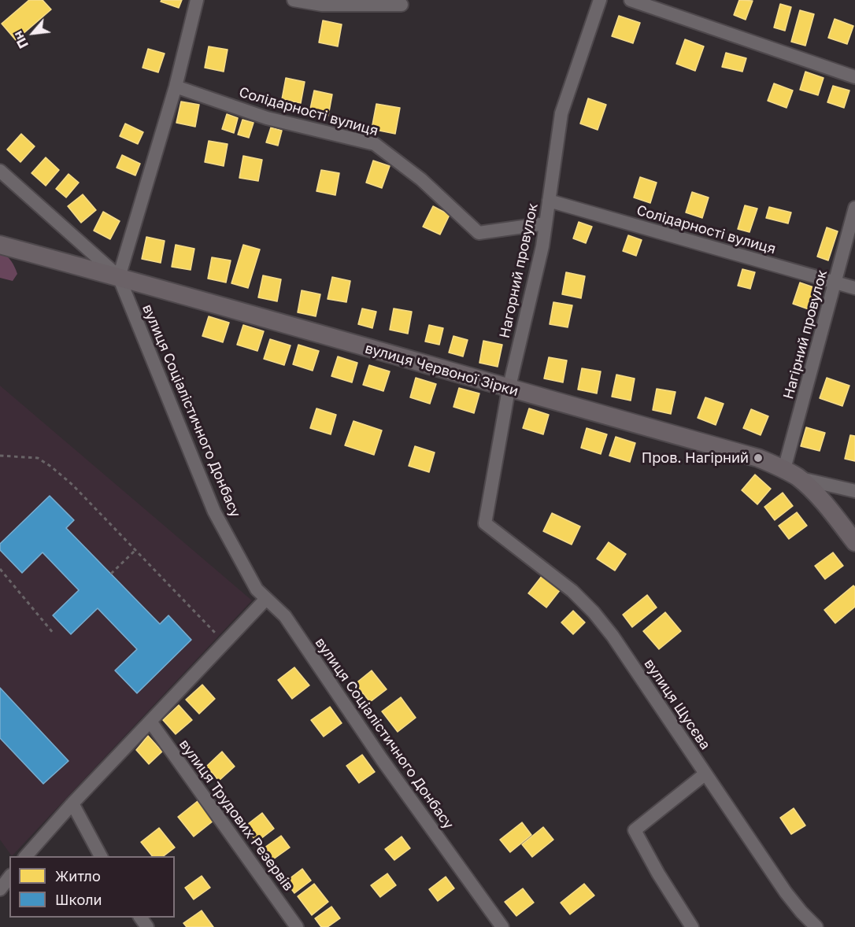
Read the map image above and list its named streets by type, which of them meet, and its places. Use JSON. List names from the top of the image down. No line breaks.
{"streets":{"street":["Солідарності вулиця","Нагорний провулок","Нагірний провулок","вулиця Червоної Зірки","вулиця Соціалістичного Донбасу","вулиця Щусєва","вулиця Трудових Резервів"]},"crossings":[["Солідарності вулиця","Нагорний провулок"],["Солідарності вулиця","Нагірний провулок"],["Нагорний провулок","вулиця Червоної Зірки"],["Нагорний провулок","вулиця Щусєва"],["Нагірний провулок","вулиця Червоної Зірки"],["вулиця Червоної Зірки","вулиця Соціалістичного Донбасу"]],"places":["Пров. Нагірний"],"legend":["Житло","Школи"],"north":"bottom left"}
